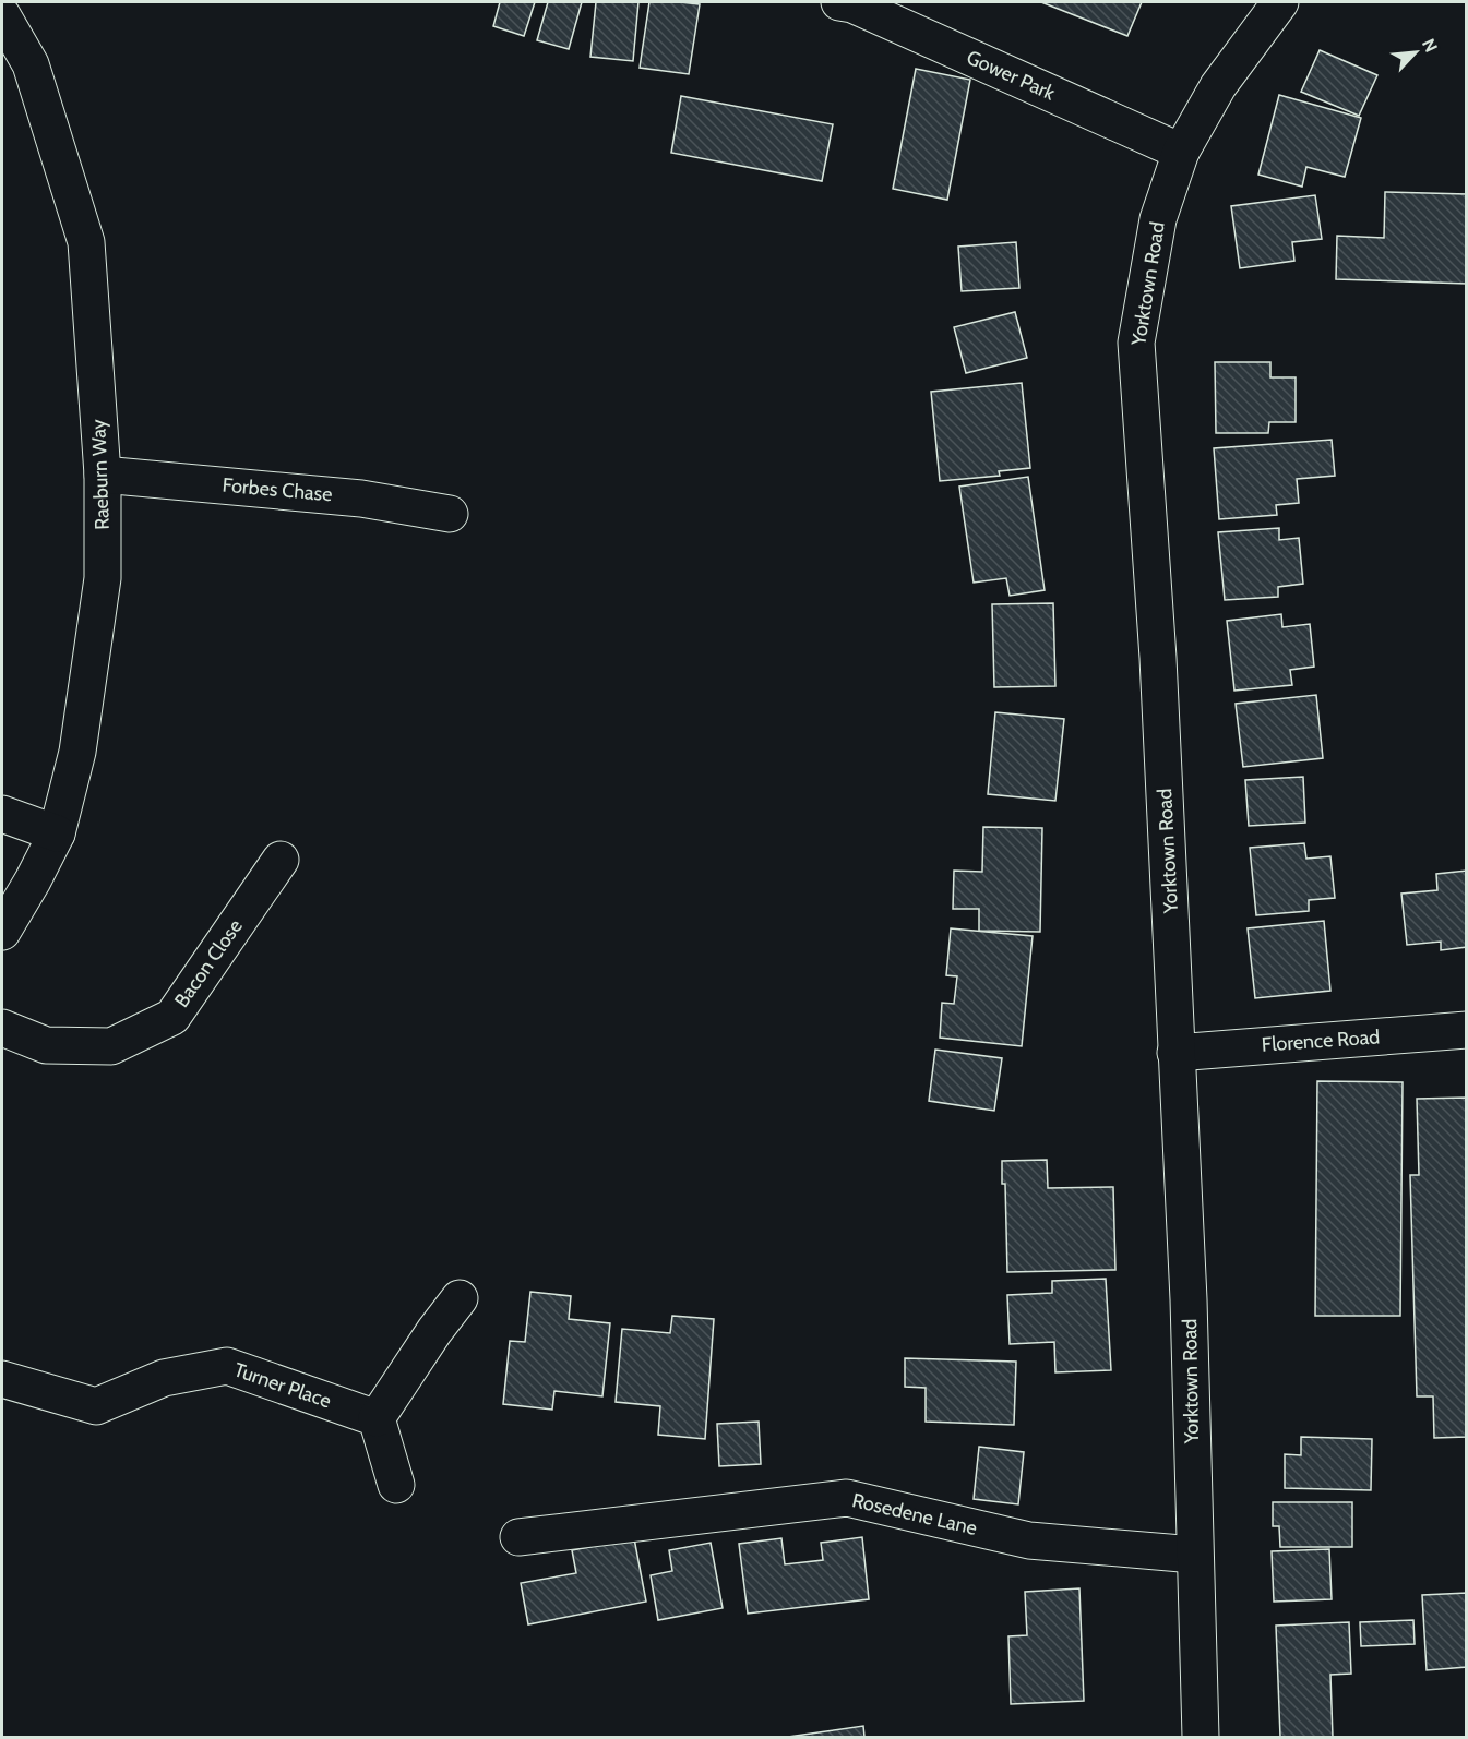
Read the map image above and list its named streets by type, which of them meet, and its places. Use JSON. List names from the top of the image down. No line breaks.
{"streets":{"street":["Gower Park","Yorktown Road","Raeburn Way","Forbes Chase","Bacon Close","Florence Road","Turner Place","Rosedene Lane"]},"crossings":[["Gower Park","Yorktown Road"],["Yorktown Road","Florence Road"],["Yorktown Road","Rosedene Lane"],["Raeburn Way","Forbes Chase"]],"north":"top right"}
